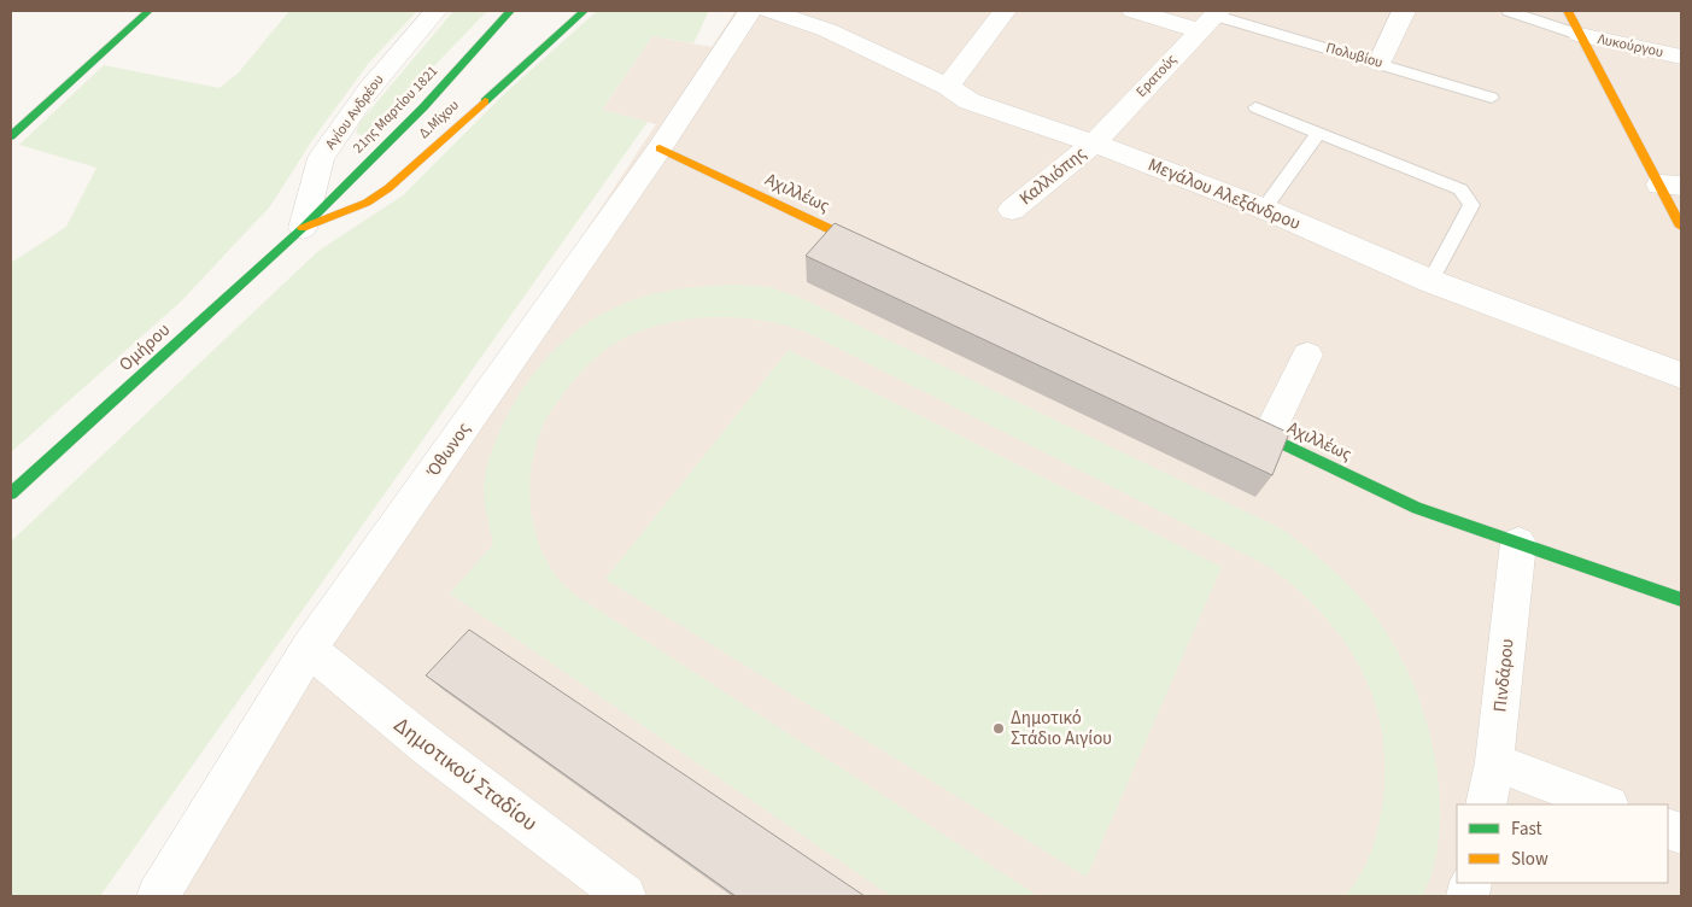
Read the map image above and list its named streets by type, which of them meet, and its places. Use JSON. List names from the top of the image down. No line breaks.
{"streets":{"street":["Λυκούργου","Ερατούς","21ης Μαρτίου 1821","Αγίου Ανδρέου","Δ.Μίχου","Καλλιόπης","Αχιλλέως","Μεγάλου Αλεξάνδρου","Ομήρου","Όθωνος","Πινδάρου","Δημοτικού Σταδίου"],"lane":["Πολυβίου"]},"crossings":[["Πολυβίου","Ερατούς"],["Ερατούς","Καλλιόπης"],["Ερατούς","Μεγάλου Αλεξάνδρου"],["21ης Μαρτίου 1821","Αγίου Ανδρέου"],["21ης Μαρτίου 1821","Δ.Μίχου"],["21ης Μαρτίου 1821","Ομήρου"],["Αγίου Ανδρέου","Δ.Μίχου"],["Αγίου Ανδρέου","Ομήρου"],["Δ.Μίχου","Ομήρου"],["Καλλιόπης","Μεγάλου Αλεξάνδρου"],["Αχιλλέως","Όθωνος"],["Αχιλλέως","Πινδάρου"],["Όθωνος","Δημοτικού Σταδίου"]],"places":["Δημοτικό Στάδιο Αιγίου"],"legend":["Fast","Slow"]}
